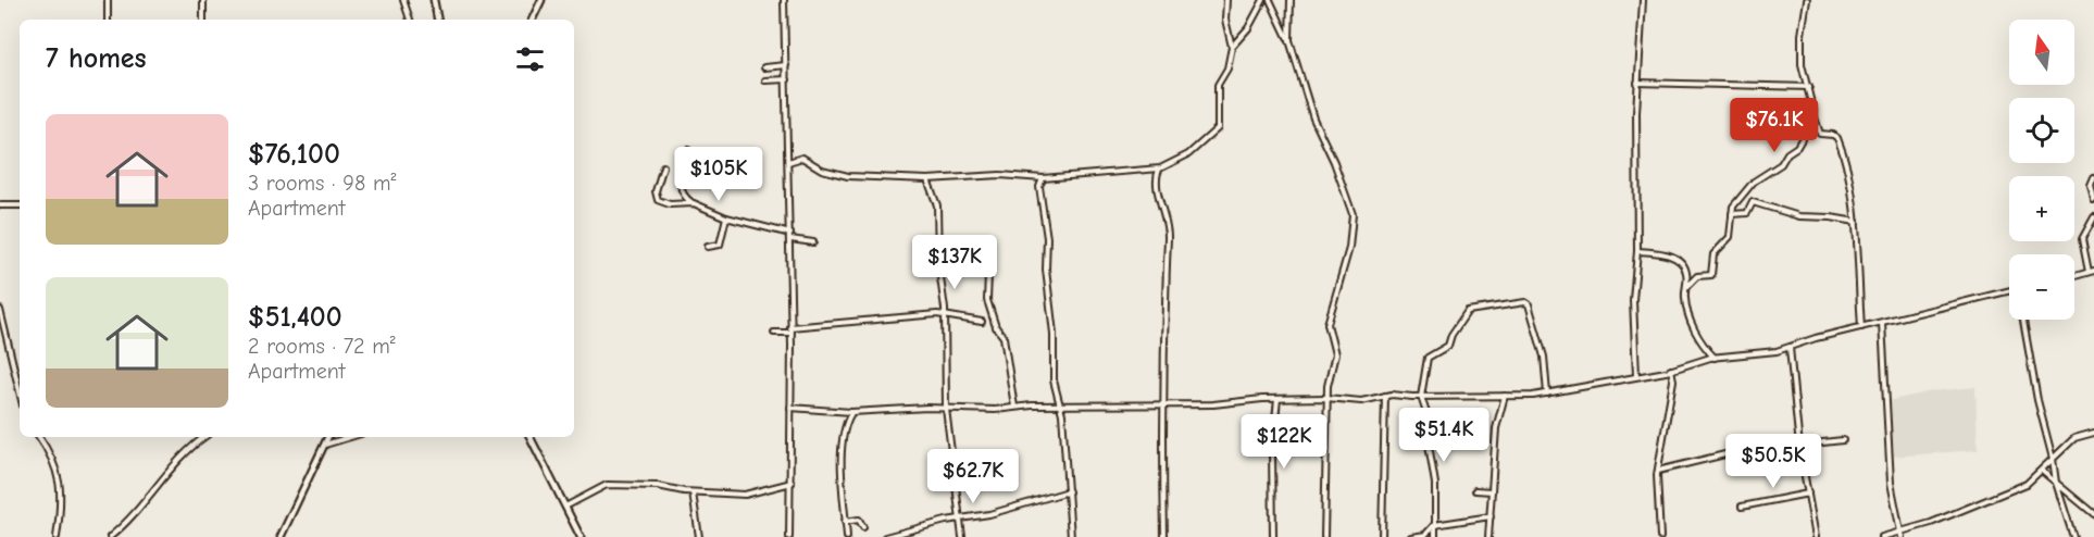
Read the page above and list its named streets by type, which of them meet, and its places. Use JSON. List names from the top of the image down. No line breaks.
{"north":"top","page":{"map_buttons":["+","−"],"heading":"7 homes","price":["$76.1K","$105K","$137K","$51.4K","$122K","$50.5K","$62.7K"],"list":[{"name":"$76,100","note":"3 rooms · 98 m² · Apartment"},{"name":"$51,400","note":"2 rooms · 72 m² · Apartment"}]}}
